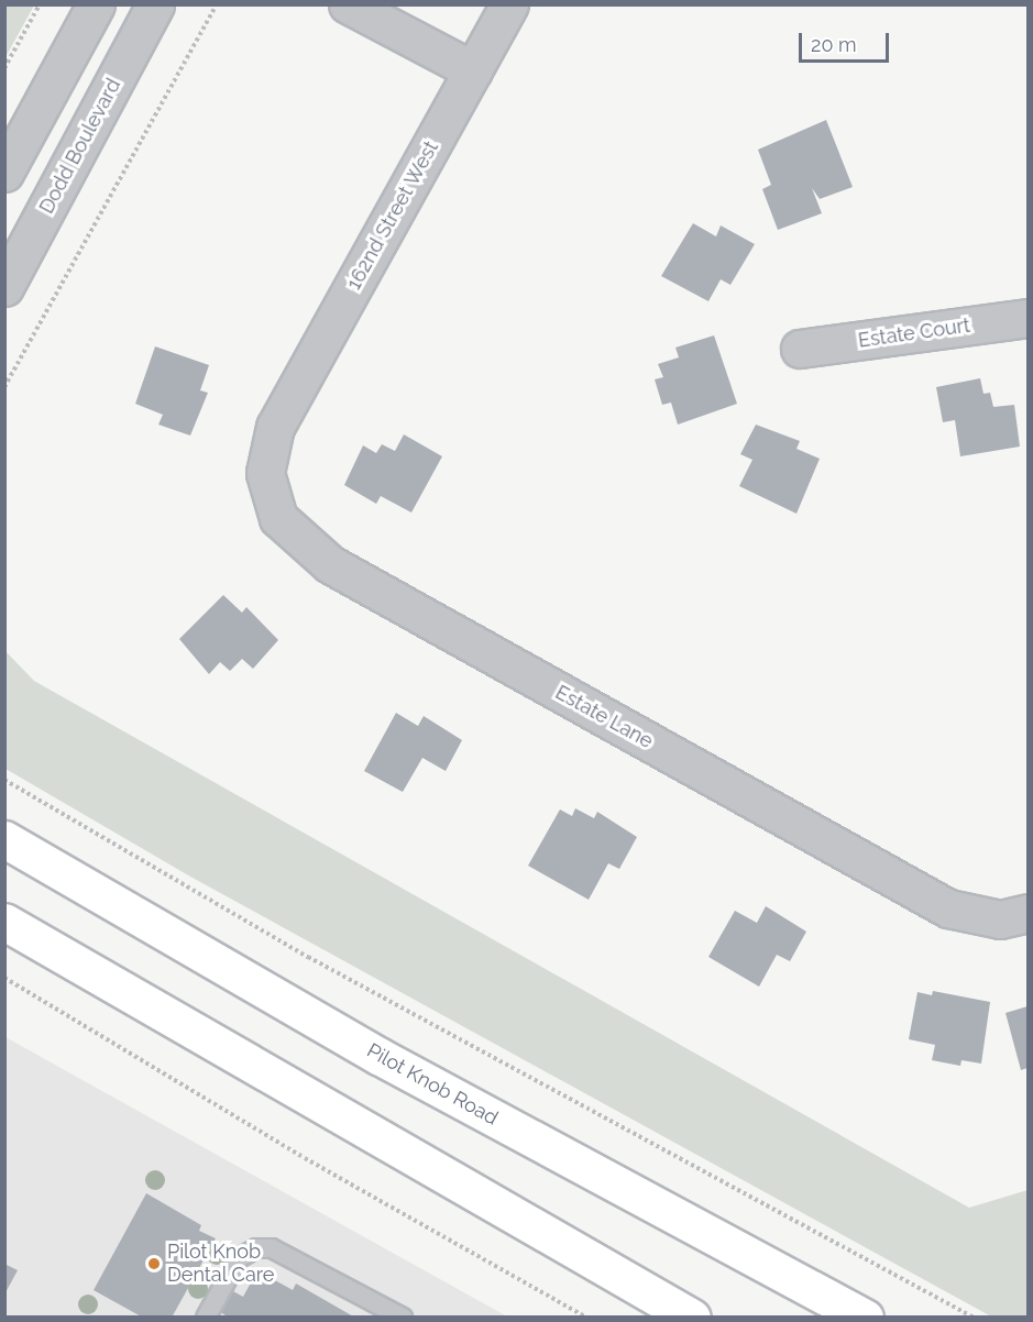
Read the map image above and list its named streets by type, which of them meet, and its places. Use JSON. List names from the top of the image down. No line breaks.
{"streets":{"main road":["Pilot Knob Road"],"street":["Dodd Boulevard","162nd Street West","Estate Court","Estate Lane"]},"crossings":[["162nd Street West","Estate Lane"]],"places":["Pilot Knob Dental Care"],"scale_bar":"20 m"}
